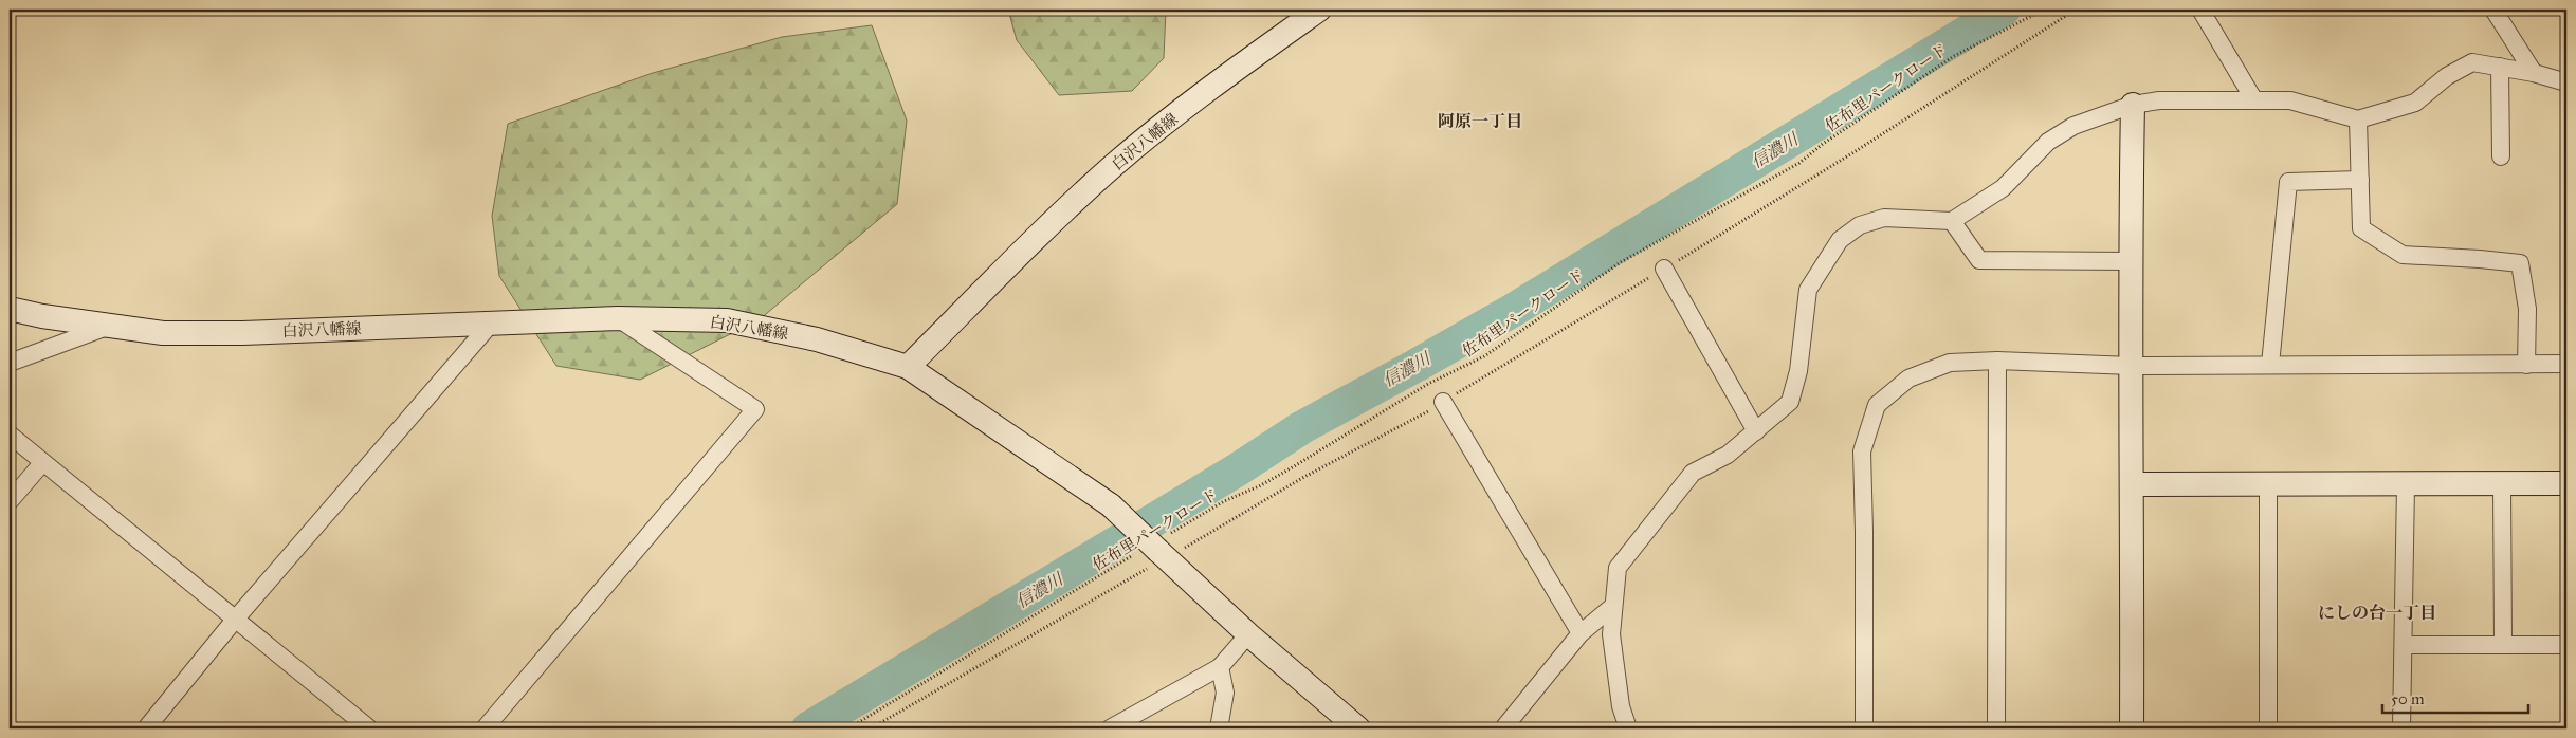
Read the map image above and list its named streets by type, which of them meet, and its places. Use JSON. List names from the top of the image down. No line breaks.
{"streets":{"street":["白沢八幡線"],"path":["佐布里パークロード"]},"districts":["阿原一丁目","にしの台一丁目"],"water":["信濃川"],"scale_bar":"50 m"}
